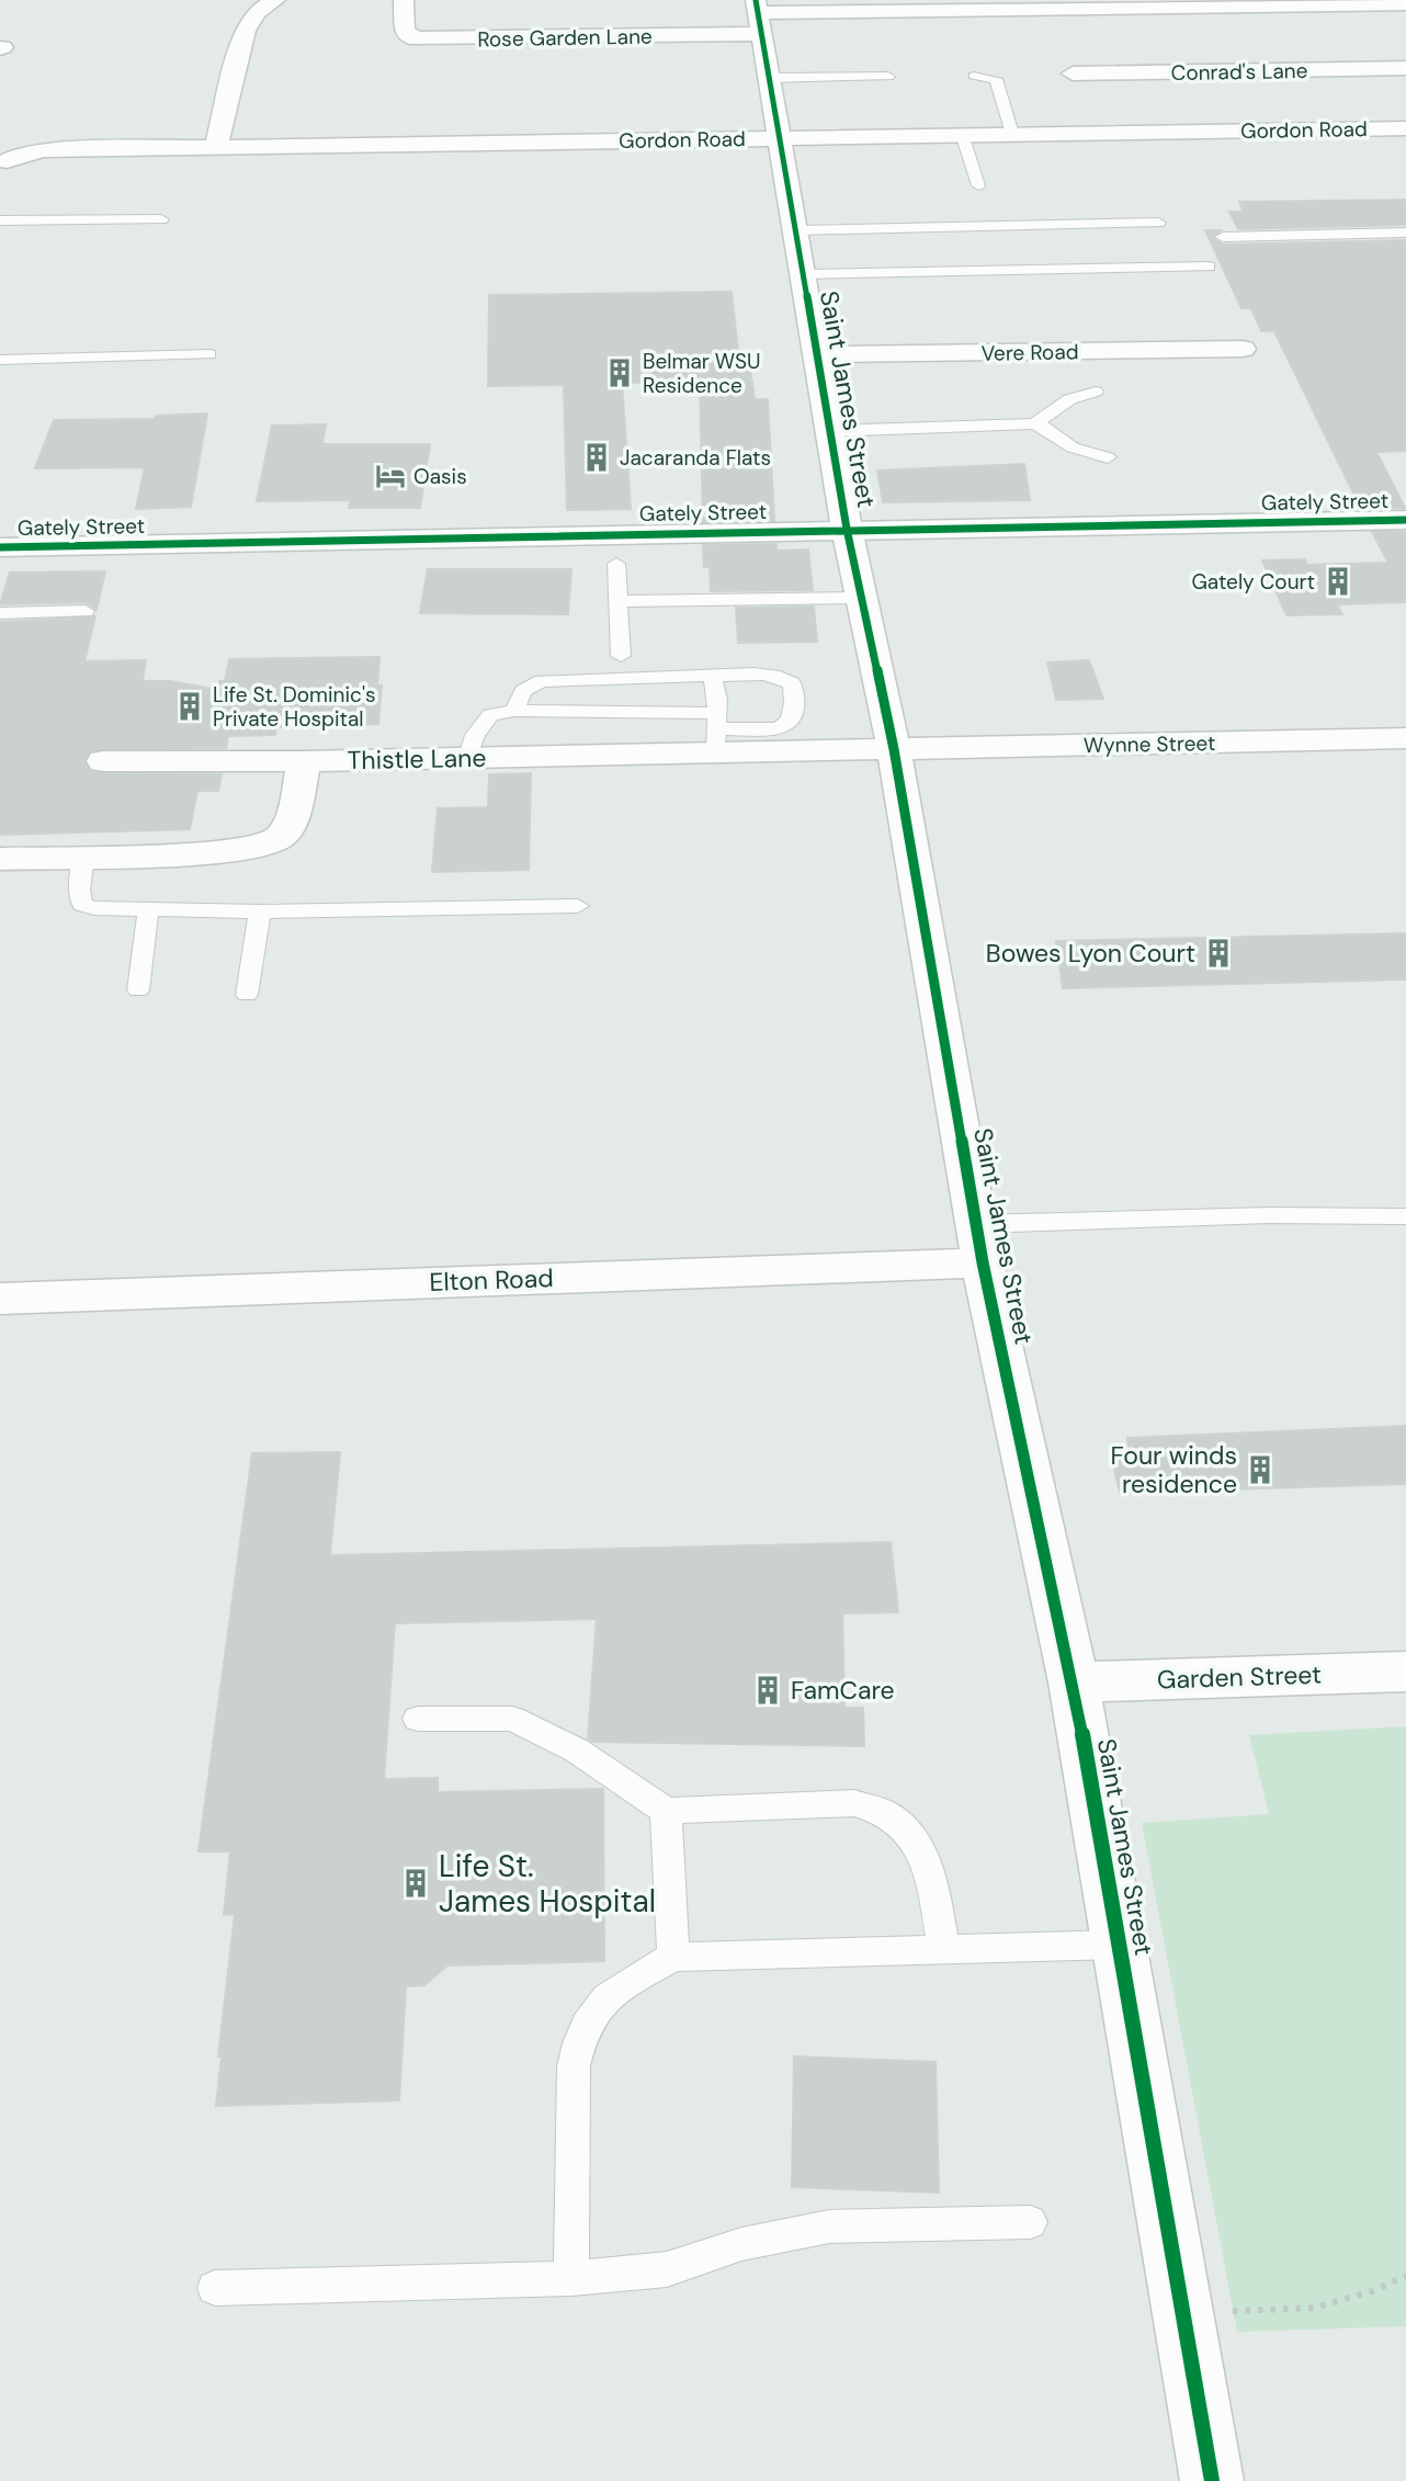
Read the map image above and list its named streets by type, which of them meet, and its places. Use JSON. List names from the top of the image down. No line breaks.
{"streets":{"street":["Rose Garden Lane","Conrad's Lane","Gordon Road","Vere Road","Saint James Street","Gately Street","Wynne Street","Thistle Lane","Elton Road","Garden Street"]},"crossings":[["Rose Garden Lane","Saint James Street"],["Gordon Road","Saint James Street"],["Vere Road","Saint James Street"],["Saint James Street","Gately Street"],["Saint James Street","Wynne Street"],["Saint James Street","Thistle Lane"],["Saint James Street","Elton Road"],["Saint James Street","Garden Street"],["Wynne Street","Thistle Lane"]],"places":{"building":["Belmar WSU Residence","Jacaranda Flats","Gately Court","Life St. Dominic's Private Hospital","Bowes Lyon Court","Four winds residence","FamCare","Life St. James Hospital"],"hotel":["Oasis"]}}
